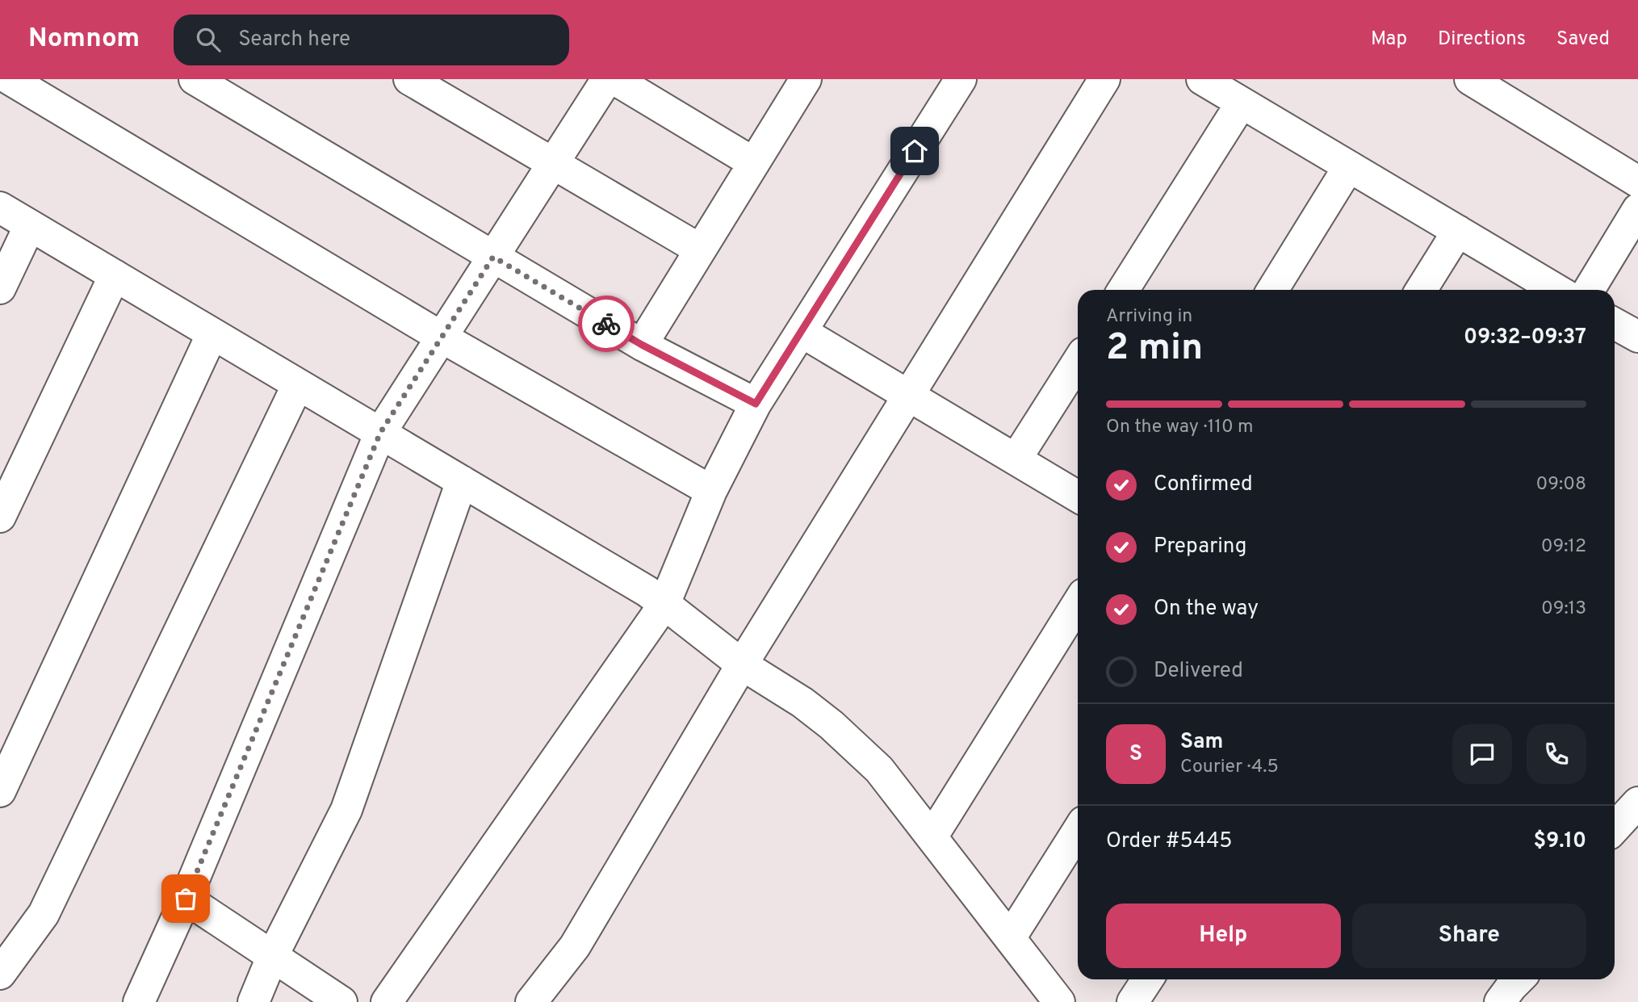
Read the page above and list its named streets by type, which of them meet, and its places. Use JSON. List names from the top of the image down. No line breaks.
{"page":{"header":"Nomnom","search":"Search here","nav":["Map","Directions","Saved"],"heading":["2 min","Arriving in","09:32–09:37"],"panel":["Sam","Courier · 4.5","Order #5445","$9.10"],"bar":"On the way · 110 m","list":[["Confirmed","09:08"],["Preparing","09:12"],["On the way","09:13"],"Delivered"],"round":"S","buttons":["Help","Share"]}}
